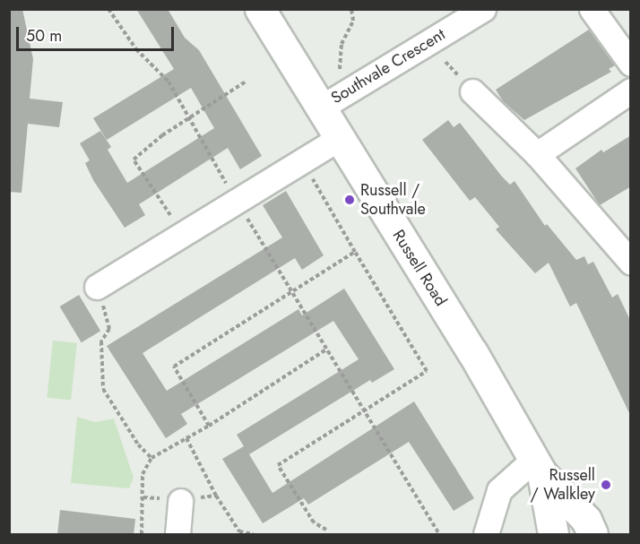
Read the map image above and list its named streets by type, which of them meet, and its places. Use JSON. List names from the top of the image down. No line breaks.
{"streets":{"main road":["Russell Road"],"street":["Southvale Crescent"]},"crossings":[["Southvale Crescent","Russell Road"]],"places":["Russell / Southvale","Russell / Walkley"],"scale_bar":"50 m"}
